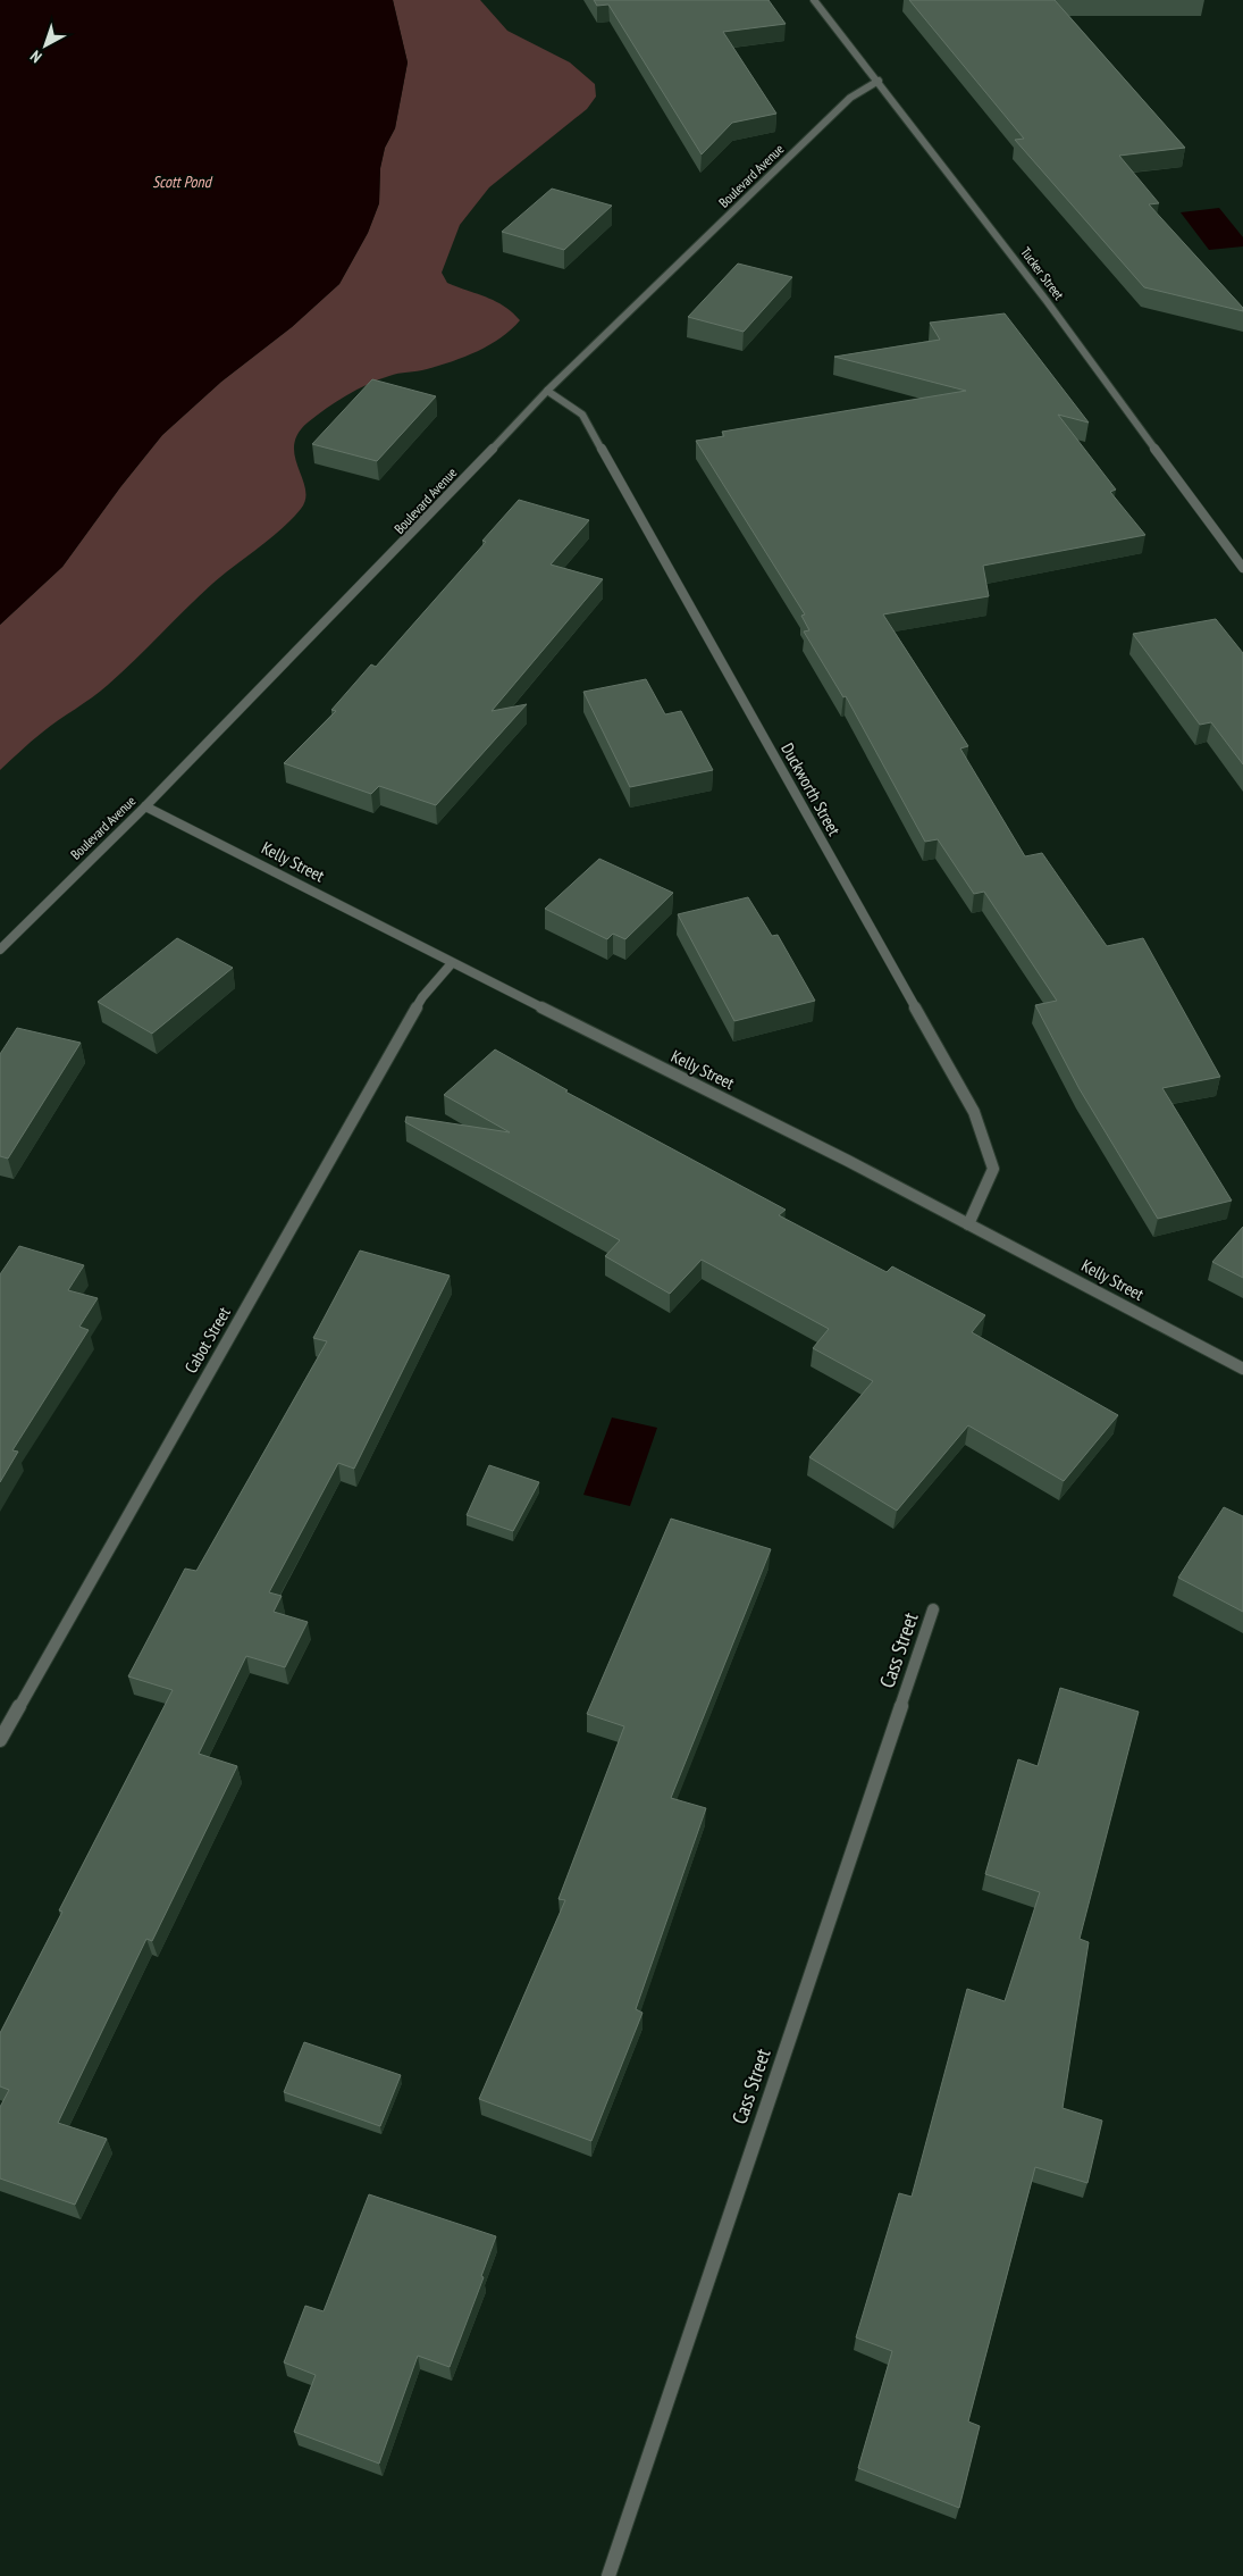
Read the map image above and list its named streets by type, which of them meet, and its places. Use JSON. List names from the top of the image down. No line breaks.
{"streets":{"street":["Boulevard Avenue","Tucker Street","Duckworth Street","Kelly Street","Cabot Street","Cass Street"]},"crossings":[["Boulevard Avenue","Tucker Street"],["Boulevard Avenue","Duckworth Street"],["Boulevard Avenue","Kelly Street"],["Duckworth Street","Kelly Street"],["Kelly Street","Cabot Street"]],"water":["Scott Pond"],"north":"bottom left"}
